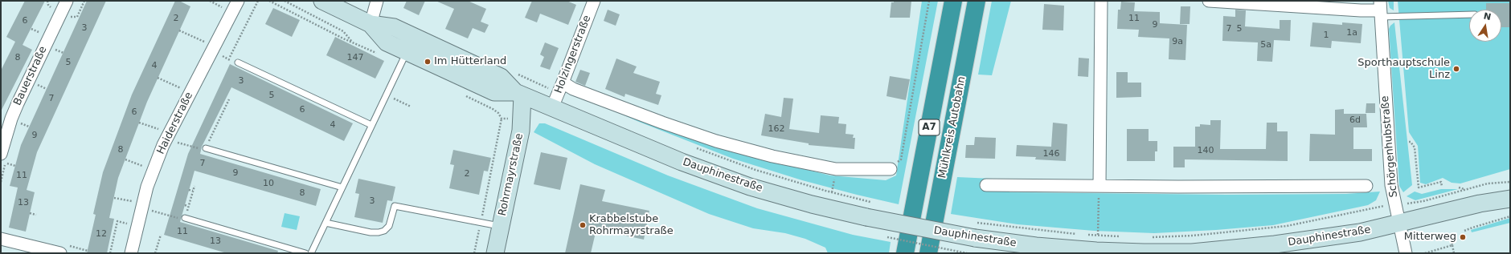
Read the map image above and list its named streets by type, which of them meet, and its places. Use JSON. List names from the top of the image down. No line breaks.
{"streets":{"highway":["A7","Mühlkreis Autobahn"],"main road":["Rohrmayrstraße","Dauphinestraße"],"street":["Holzingerstraße","Bauerstraße","Haiderstraße","Schörgenhubstraße"]},"crossings":[["Holzingerstraße","Dauphinestraße"],["Schörgenhubstraße","Dauphinestraße"],["Rohrmayrstraße","Dauphinestraße"]],"places":["Im Hütterland","Sporthauptschule Linz","Krabbelstube Rohrmayrstraße","Mitterweg"],"house_numbers":["2","11","6","9","3","7","5","1a","1","9a","5a","8","147","5","4","3","5","7","6","6","6d","4","162","9","8","140","146","7","9","2","11","10","8","3","13","11","12","13"],"north":"top"}
